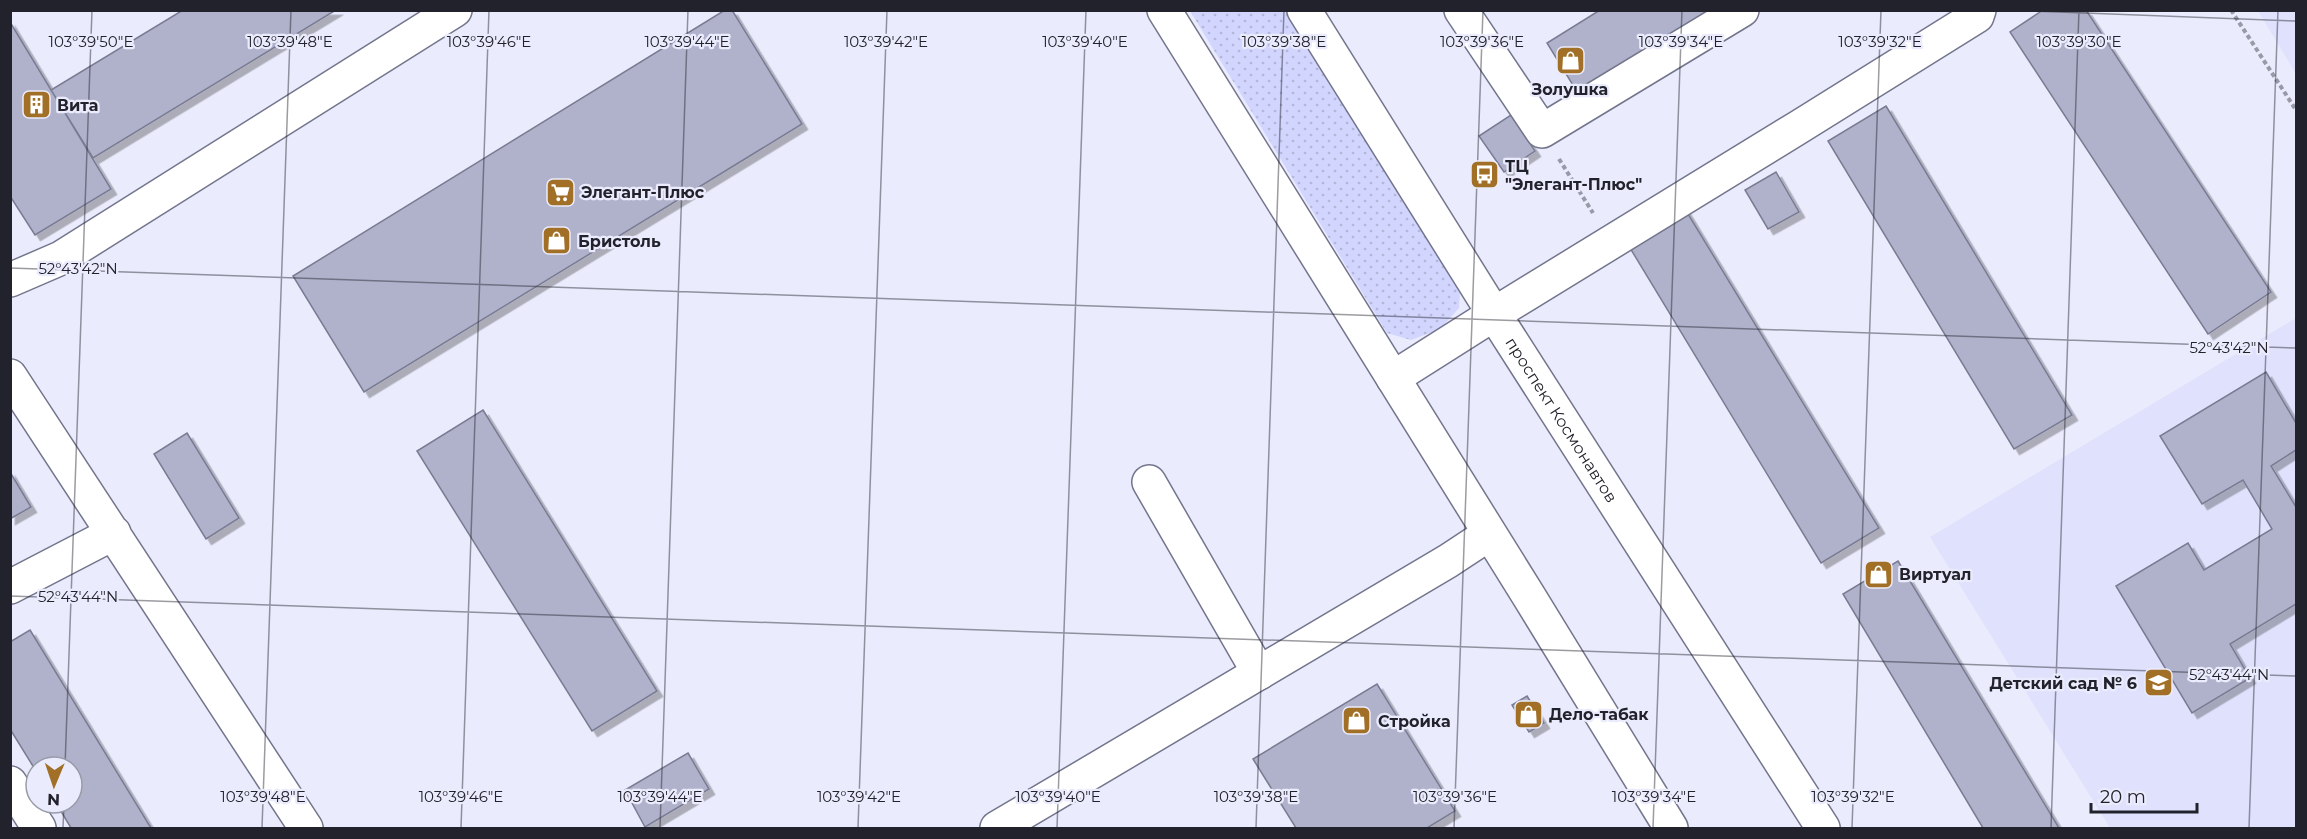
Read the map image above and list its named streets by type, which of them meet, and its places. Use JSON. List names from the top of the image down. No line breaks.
{"streets":{"main road":["проспект Космонавтов"]},"places":{"shop":["Золушка","Бристоль","Виртуал","Дело-табак","Стройка"],"building":["Вита"],"bus stop":["ТЦ \"Элегант-Плюс\""],"supermarket":["Элегант-Плюс"],"school or university":["Детский сад № 6"]},"scale_bar":"20 m","north":"bottom","coordinates":["103°39'50\"E","103°39'48\"E","103°39'46\"E","103°39'44\"E","103°39'42\"E","103°39'40\"E","103°39'38\"E","103°39'36\"E","103°39'34\"E","103°39'32\"E","103°39'30\"E","52°43'42\"N","52°43'44\"N"]}
